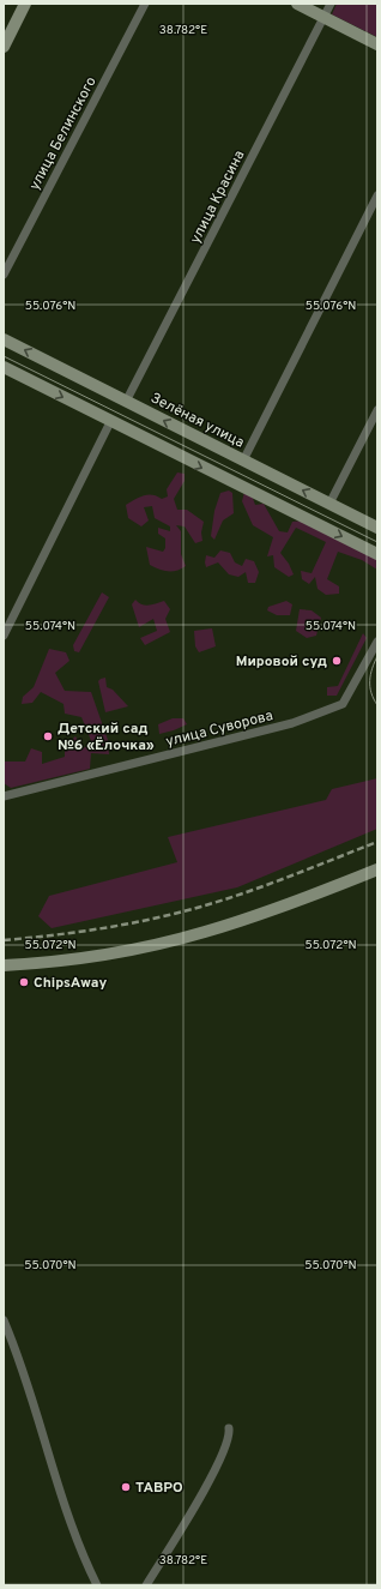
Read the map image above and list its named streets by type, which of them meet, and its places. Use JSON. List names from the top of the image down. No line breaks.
{"streets":{"street":["улица Белинского","улица Красина","Зелёная улица","улица Суворова"]},"crossings":[["улица Красина","Зелёная улица"]],"places":["Мировой суд","Детский сад №6 «Ёлочка»","ChipsAway","ТАВРО"],"coordinates":["38.782°E","55.076°N","55.074°N","55.072°N","55.070°N"]}
